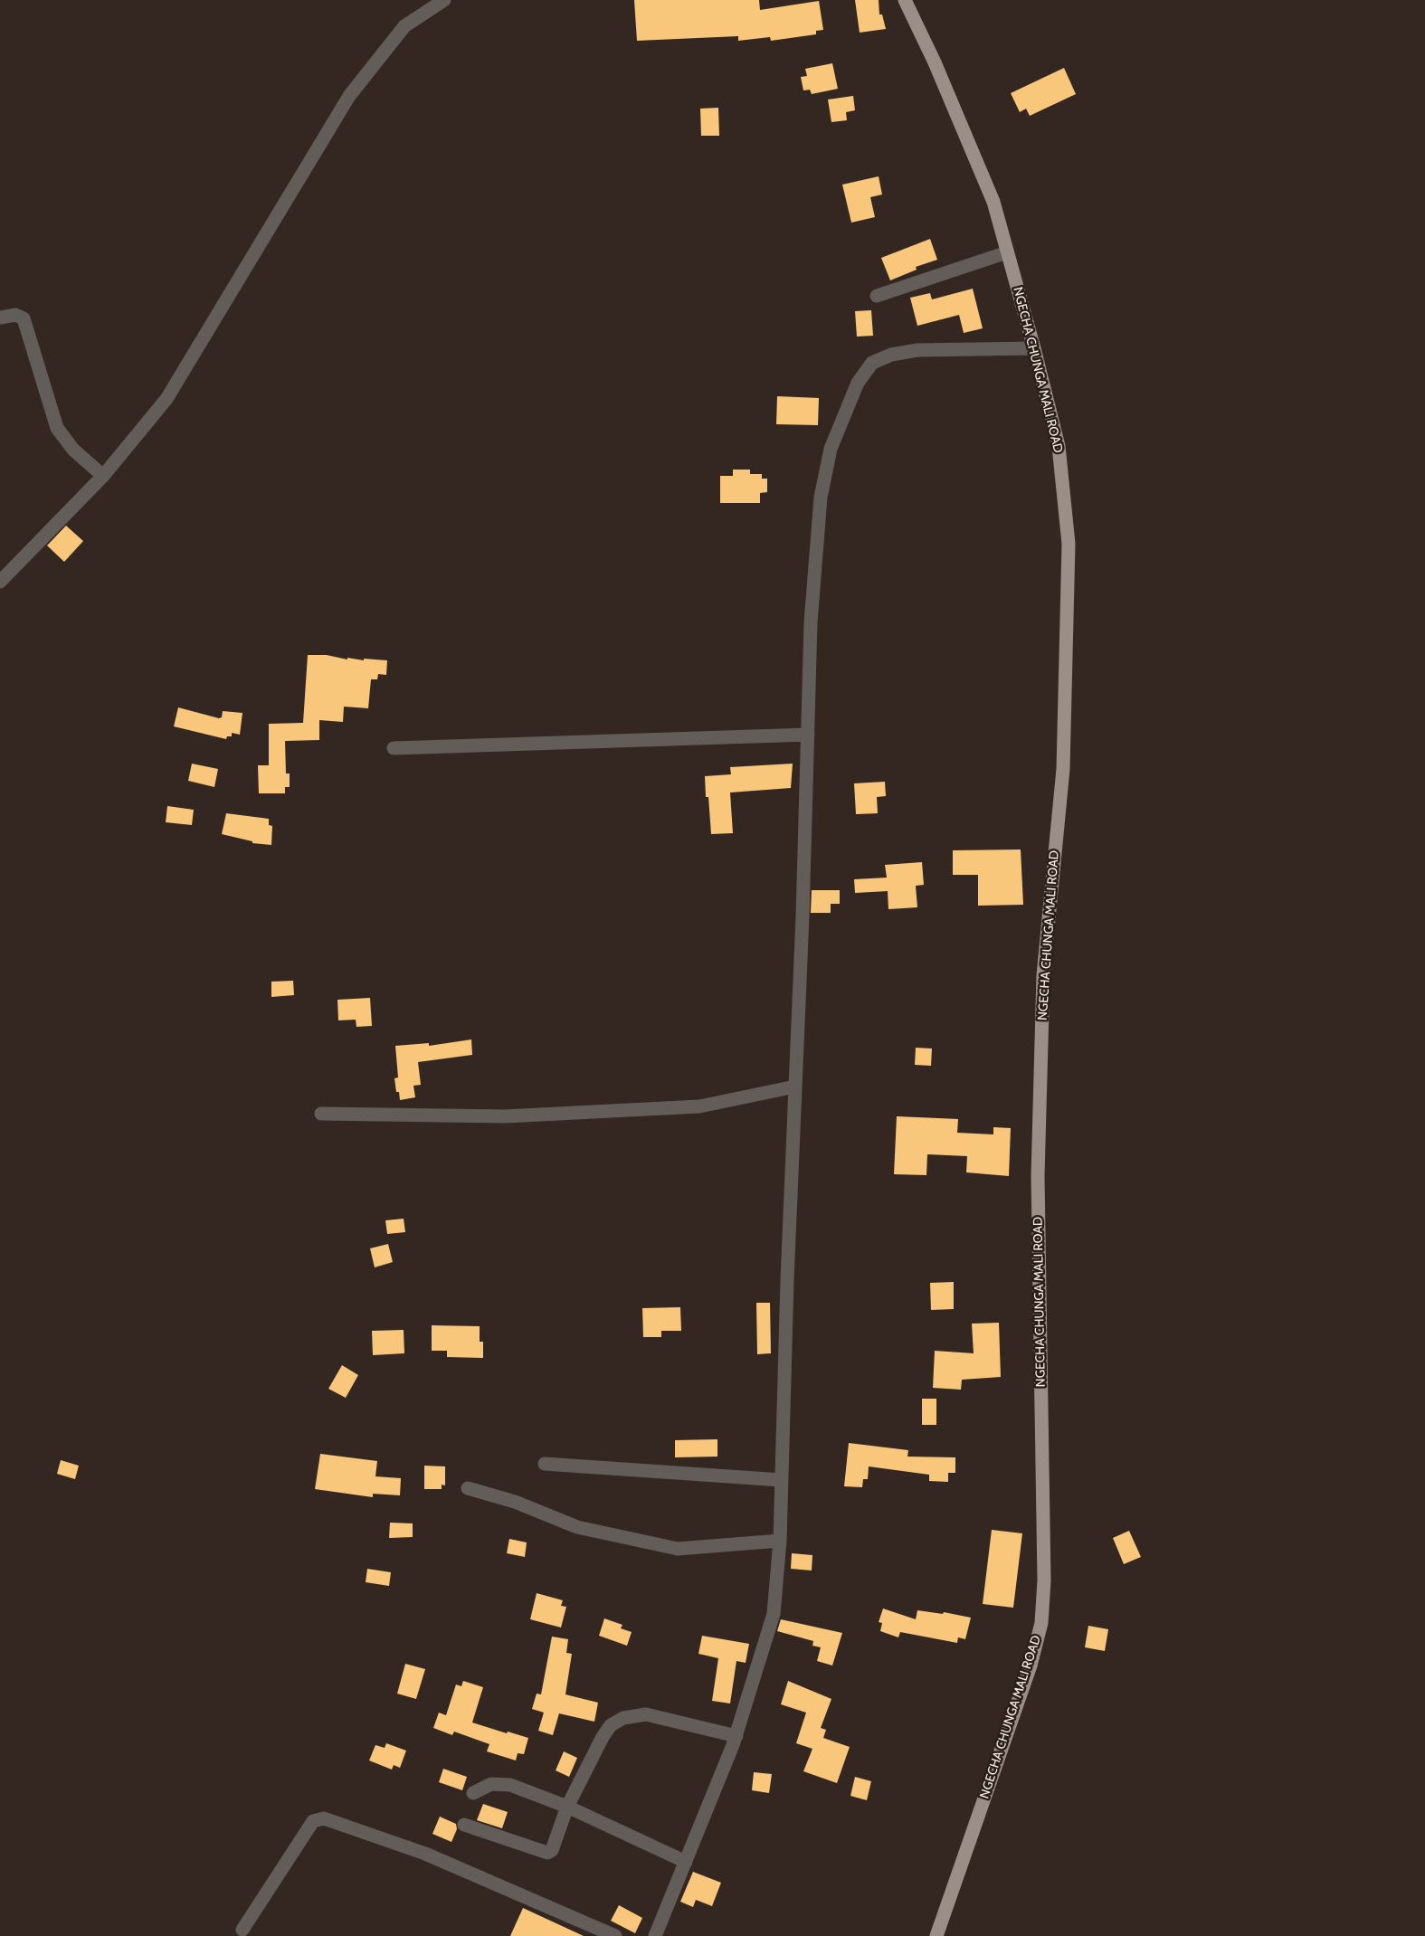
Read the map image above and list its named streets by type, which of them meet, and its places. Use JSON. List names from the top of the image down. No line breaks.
{"streets":{"main road":["NGECHA CHUNGA MALI ROAD"]}}
